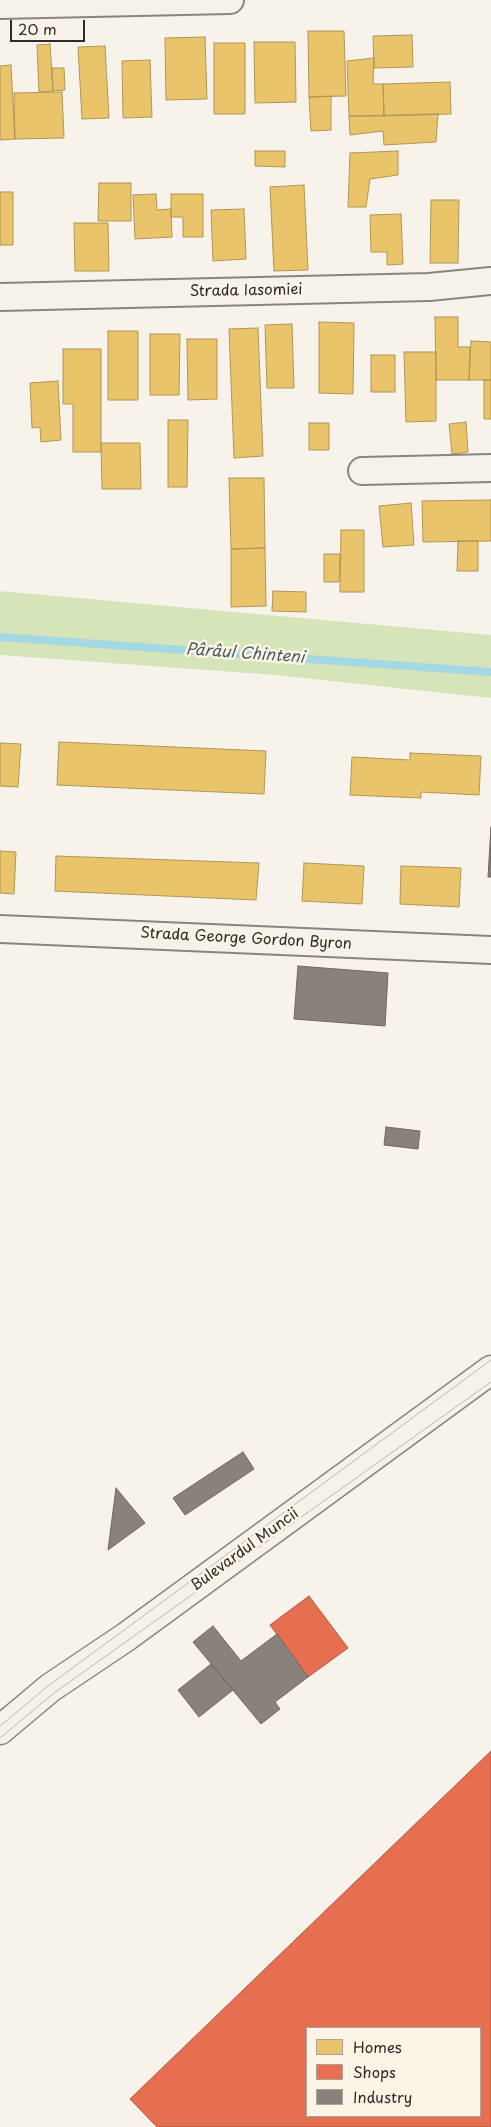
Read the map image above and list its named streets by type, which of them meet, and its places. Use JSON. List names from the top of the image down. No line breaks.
{"streets":{"main road":["Bulevardul Muncii"],"street":["Strada Iasomiei","Strada George Gordon Byron"]},"water":["Pârâul Chinteni"],"legend":["Homes","Shops","Industry"],"scale_bar":"20 m"}
